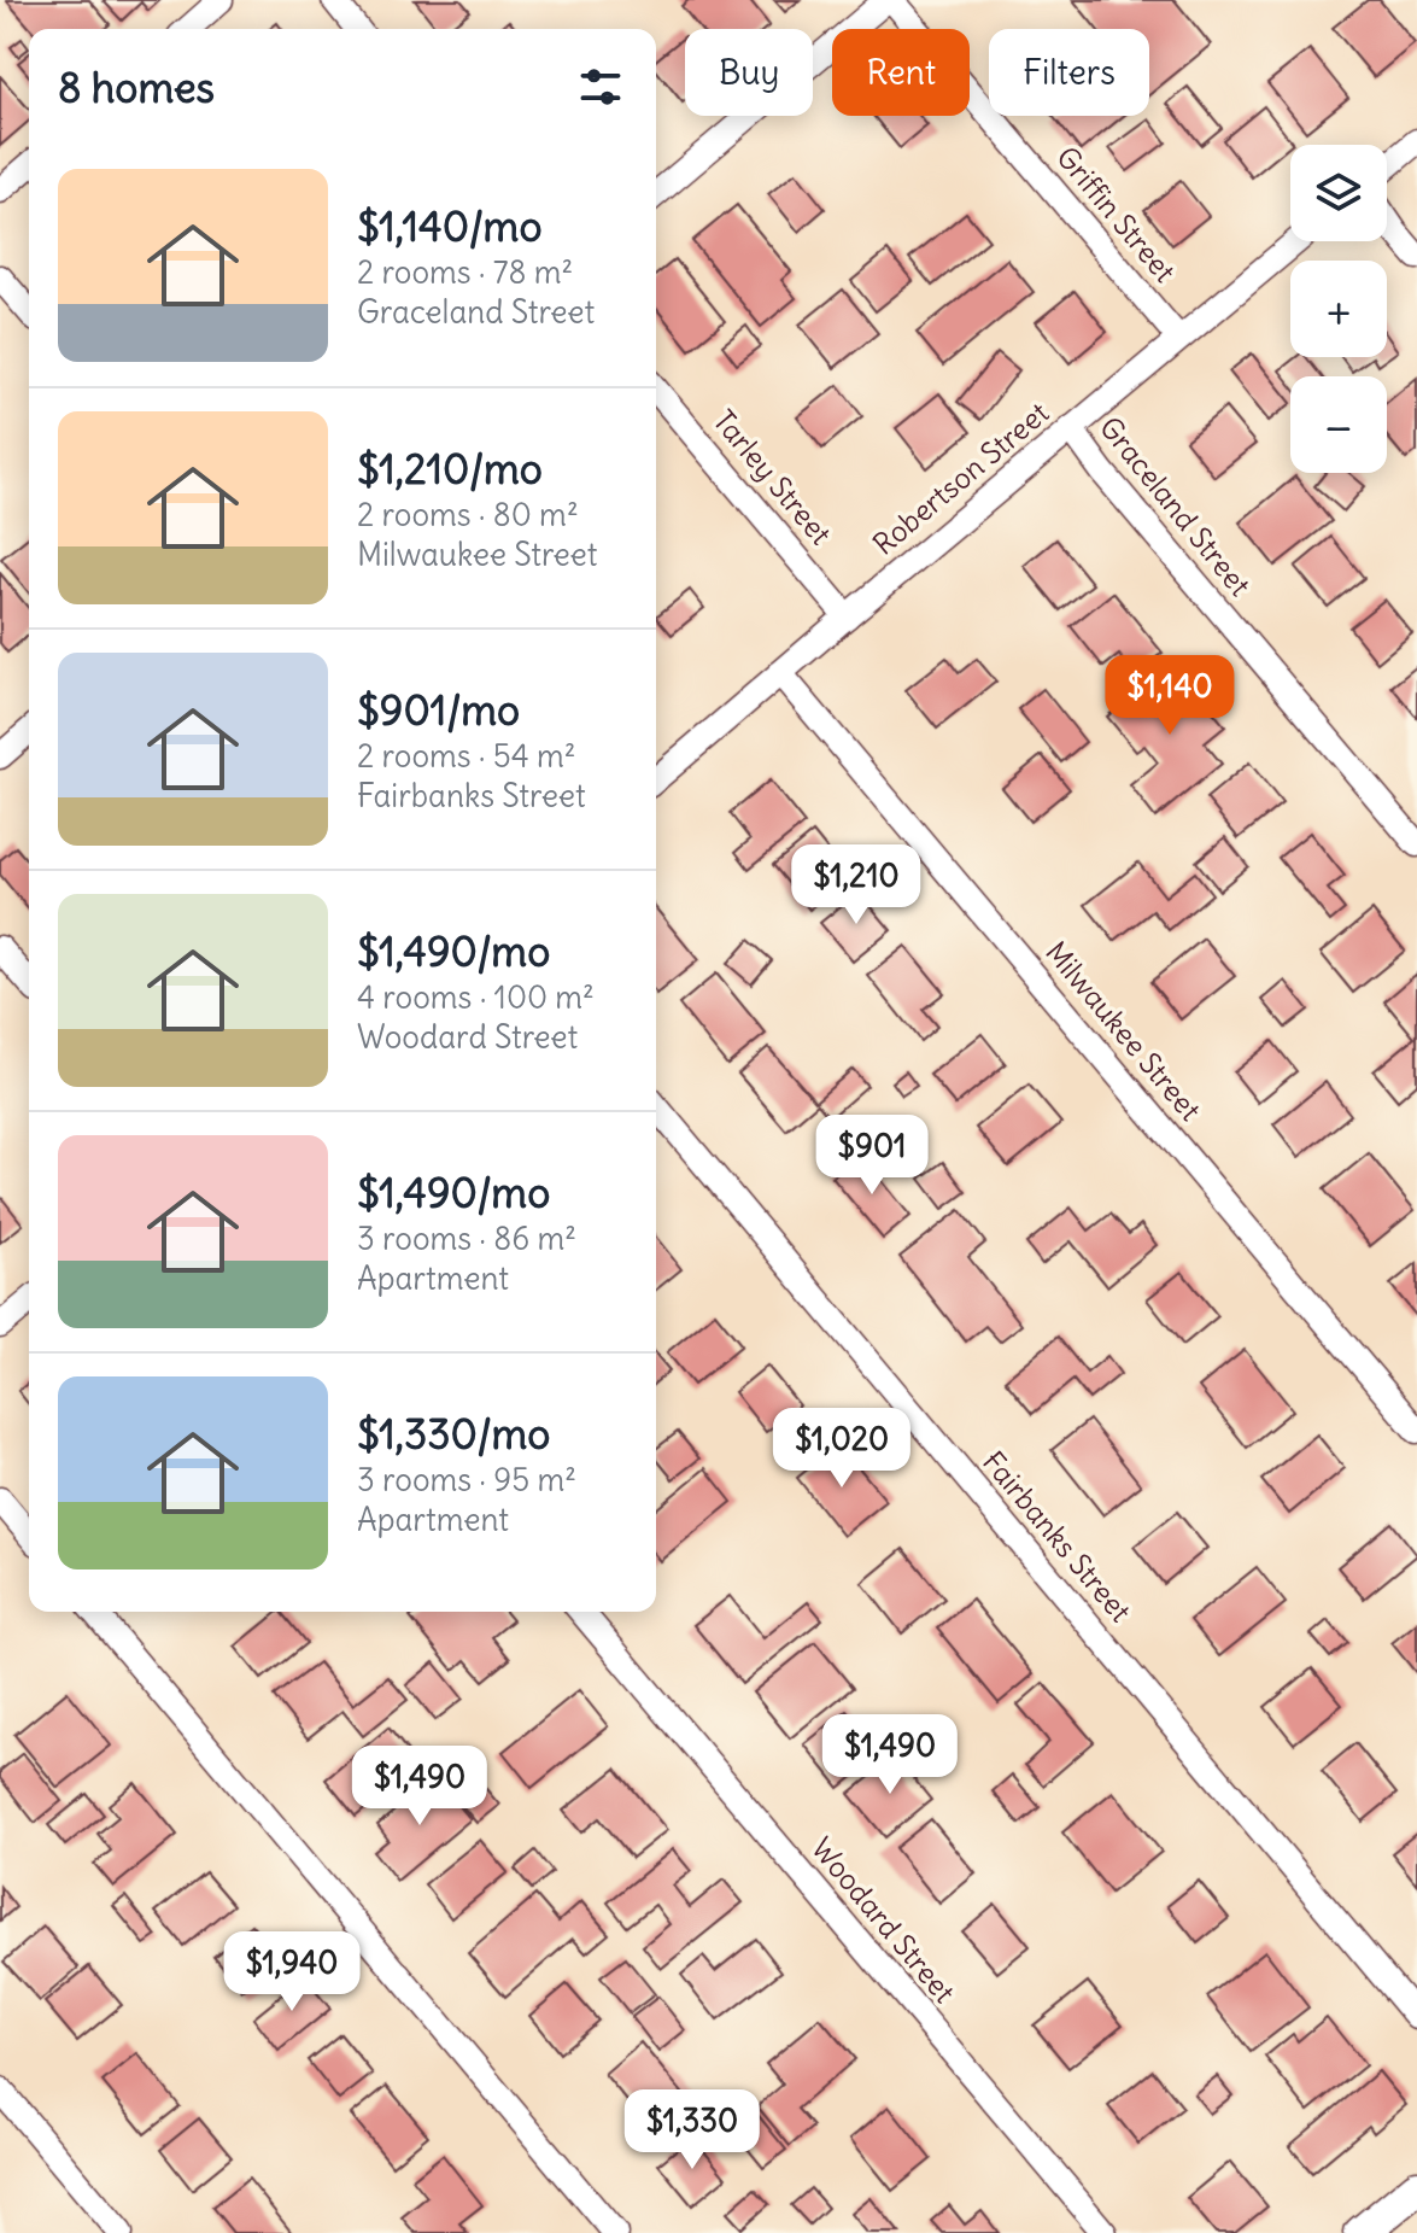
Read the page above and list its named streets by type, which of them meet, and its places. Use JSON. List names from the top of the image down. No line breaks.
{"streets":{"street":["Griffin Street","Tarley Street","Robertson Street","Graceland Street","Milwaukee Street","Fairbanks Street","Woodard Street"]},"crossings":[["Griffin Street","Robertson Street"],["Tarley Street","Robertson Street"],["Robertson Street","Graceland Street"],["Robertson Street","Milwaukee Street"]],"page":{"chip":["Buy","Rent","Filters"],"heading":"8 homes","map_buttons":["+","−"],"list":[{"name":"$1,140/mo","note":"2 rooms · 78 m² · Graceland Street"},{"name":"$1,210/mo","note":"2 rooms · 80 m² · Milwaukee Street"},{"name":"$901/mo","note":"2 rooms · 54 m² · Fairbanks Street"},{"name":"$1,490/mo","note":"4 rooms · 100 m² · Woodard Street"},{"name":"$1,490/mo","note":"3 rooms · 86 m² · Apartment"},{"name":"$1,330/mo","note":"3 rooms · 95 m² · Apartment"}],"price":["$1,140","$1,210","$901","$1,020","$1,490","$1,490","$1,940","$1,330"]}}
